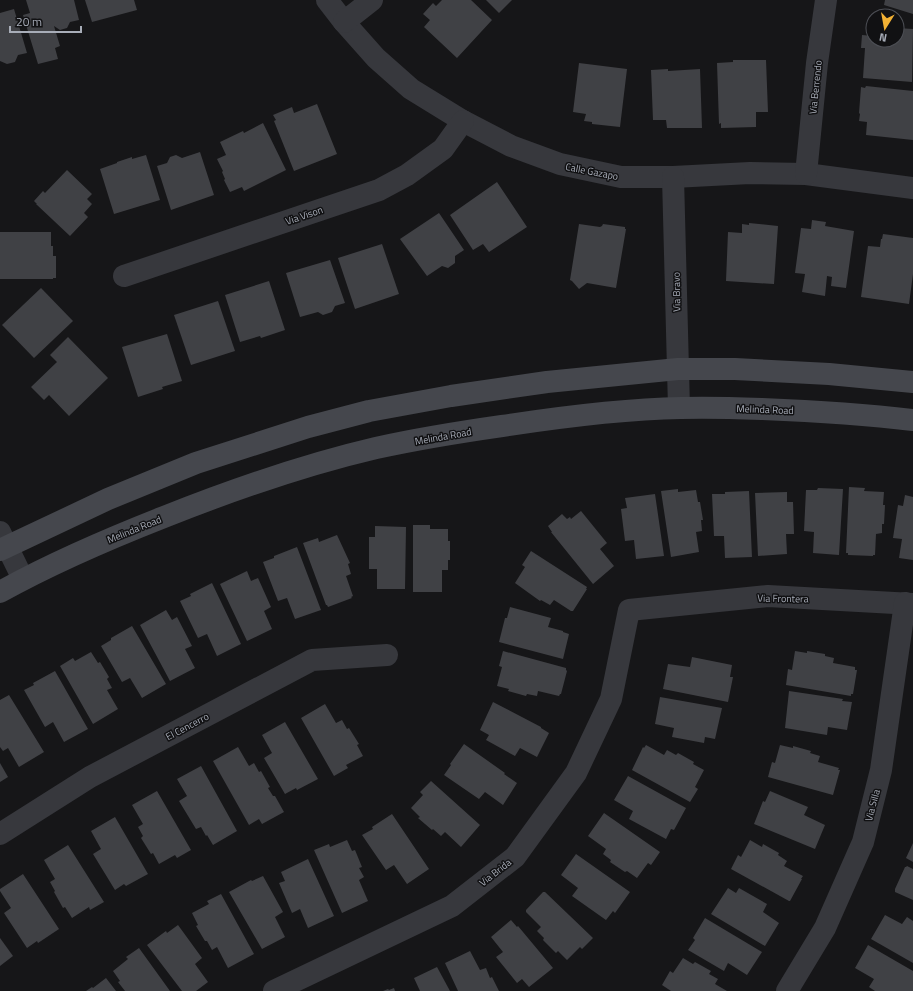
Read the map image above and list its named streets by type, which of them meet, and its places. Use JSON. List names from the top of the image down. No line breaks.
{"streets":{"main road":["Melinda Road"],"street":["Via Berrendo","Calle Gazapo","Via Vison","Via Bravo","Via Frontera","El Cencerro","Via Silla","Via Brida"]},"crossings":[["Via Berrendo","Calle Gazapo"],["Calle Gazapo","Via Vison"],["Calle Gazapo","Via Bravo"],["Via Bravo","Melinda Road"],["Via Frontera","Via Silla"],["Via Frontera","Via Brida"]],"scale_bar":"20 m","north":"bottom"}
